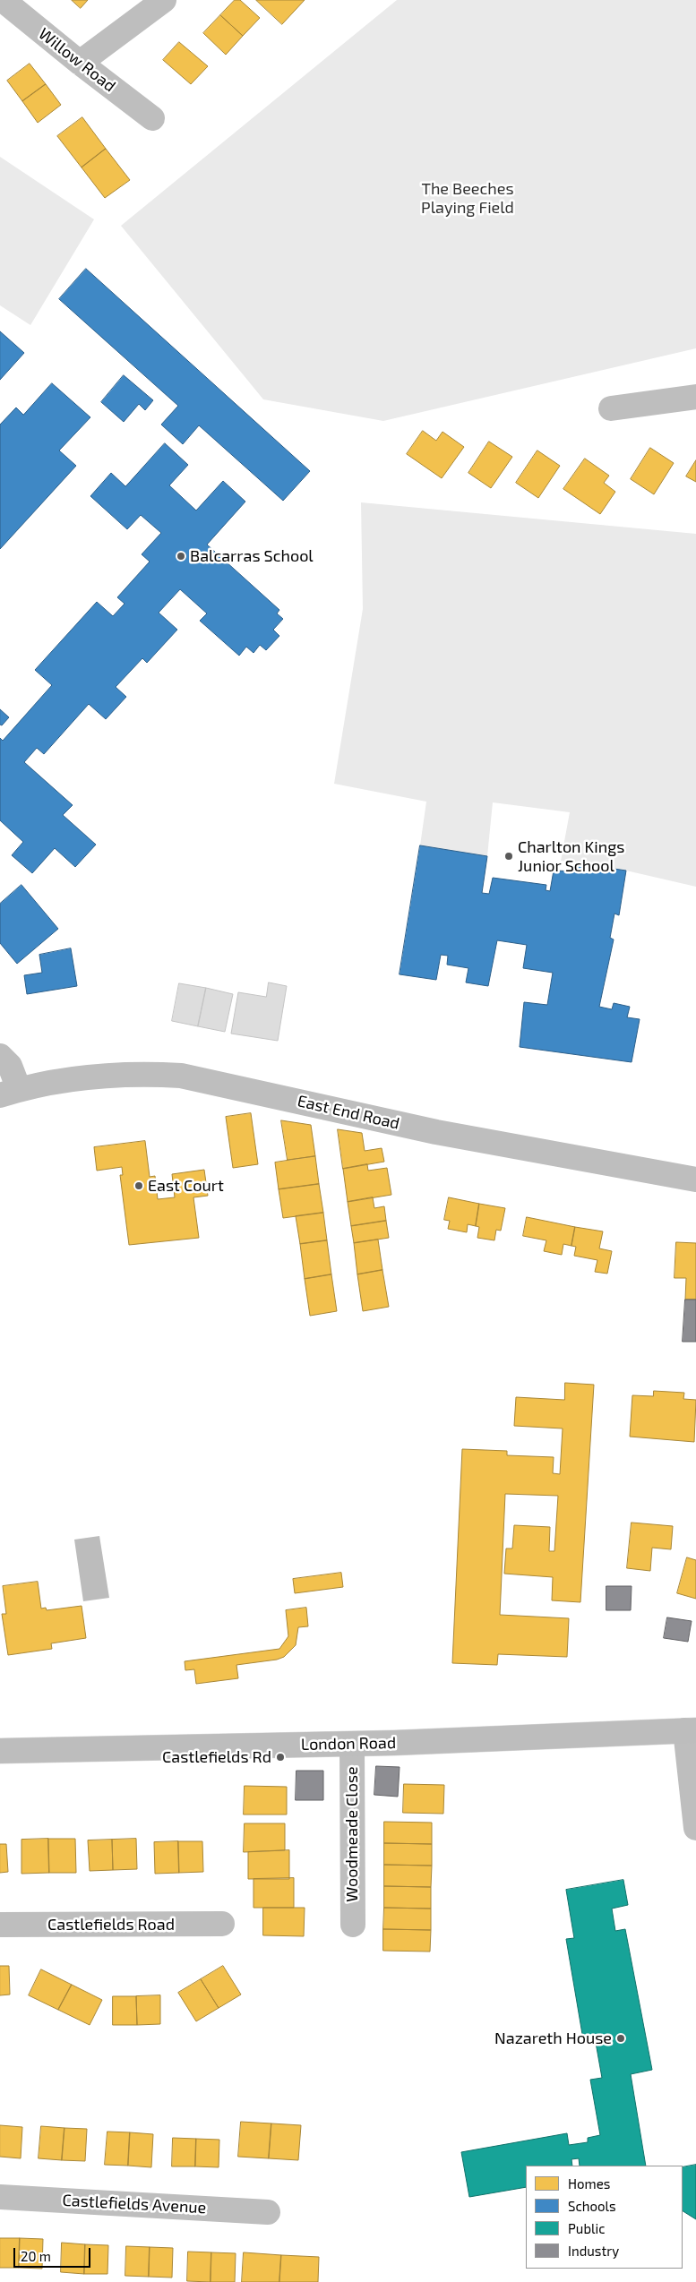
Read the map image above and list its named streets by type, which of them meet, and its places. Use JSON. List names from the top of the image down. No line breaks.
{"streets":{"highway":["London Road"],"street":["Willow Road","East End Road","Woodmeade Close","Castlefields Road","Castlefields Avenue"]},"crossings":[["London Road","Woodmeade Close"]],"parks":["The Beeches Playing Field"],"places":["Balcarras School","Charlton Kings Junior School","East Court","Castlefields Rd","Nazareth House"],"legend":["Homes","Schools","Public","Industry"],"scale_bar":"20 m"}
